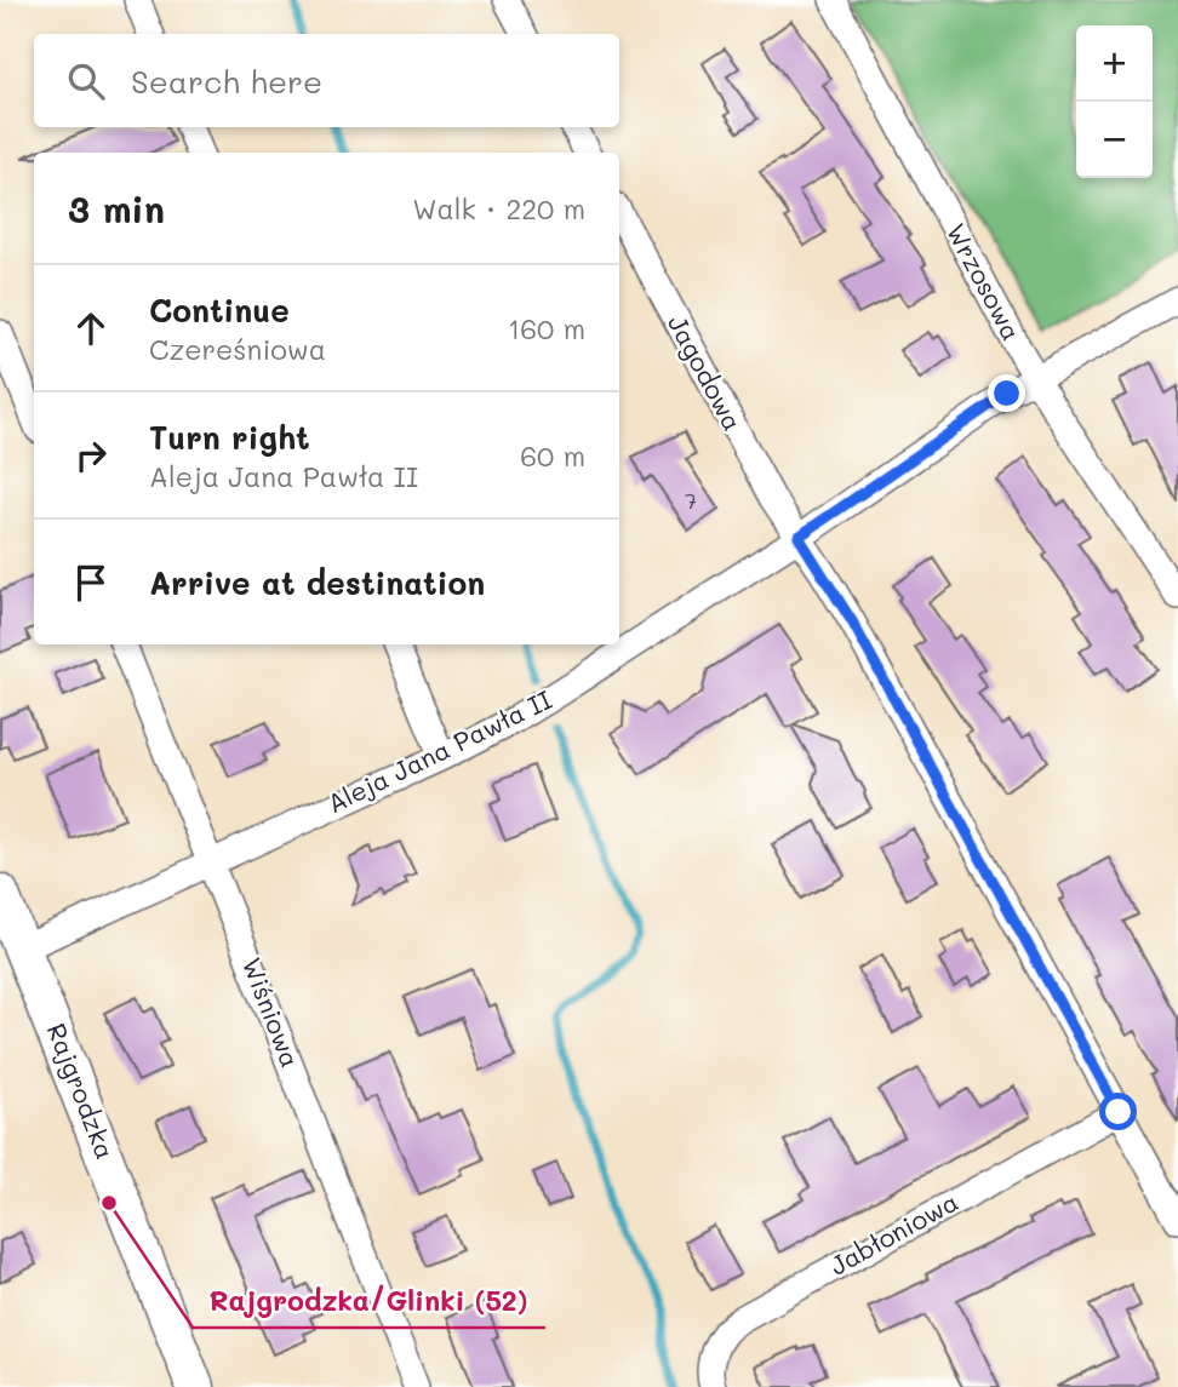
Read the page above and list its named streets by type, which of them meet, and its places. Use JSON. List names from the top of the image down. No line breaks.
{"streets":{"street":["Wrzosowa","Jagodowa","Aleja Jana Pawła II","Wiśniowa","Rajgrodzka","Jabłoniowa"]},"crossings":[["Wrzosowa","Aleja Jana Pawła II"],["Jagodowa","Aleja Jana Pawła II"],["Jagodowa","Jabłoniowa"],["Aleja Jana Pawła II","Wiśniowa"],["Aleja Jana Pawła II","Rajgrodzka"]],"places":["Rajgrodzka/Glinki (52)"],"house_numbers":["7"],"page":{"map_buttons":["+","−"],"search":"Search here","heading":["3 min","Walk · 220 m"],"list":[["Continue","Czereśniowa","160 m"],["Turn right","Aleja Jana Pawła II","60 m"],"Arrive at destination"]}}
